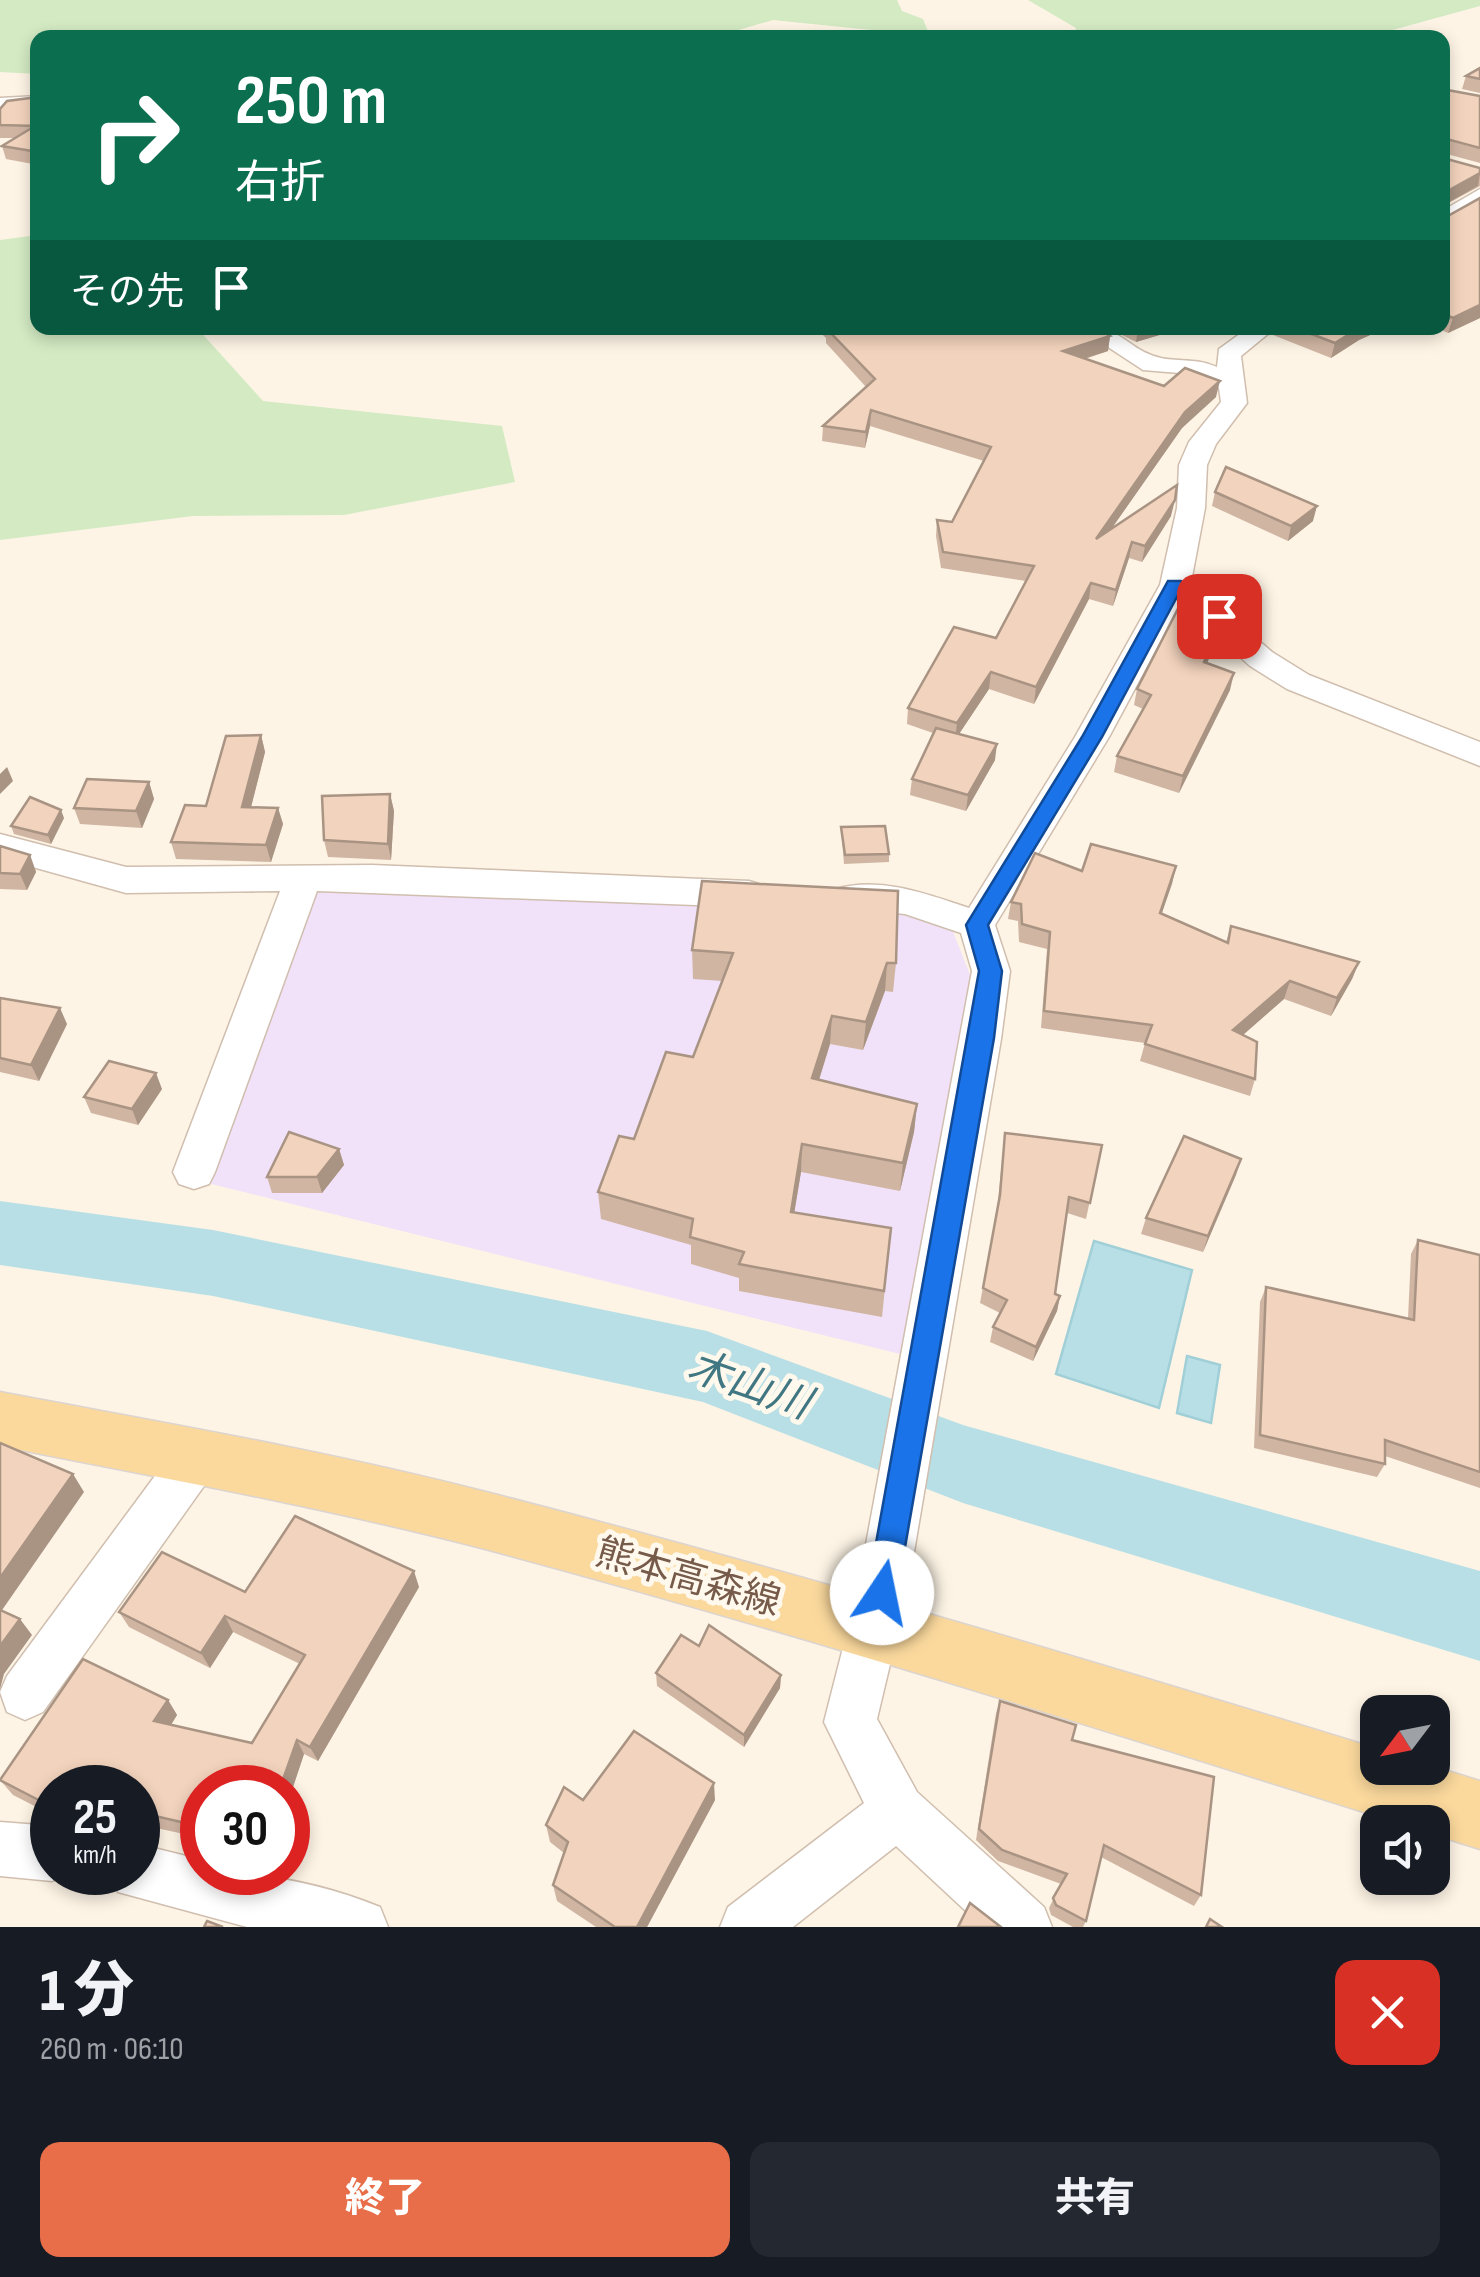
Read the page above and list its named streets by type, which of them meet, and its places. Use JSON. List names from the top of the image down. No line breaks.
{"streets":{"main road":["熊本高森線"]},"water":["木山川"],"north":"bottom left","page":{"turn":["250 m","右折"],"then":"その先","speed":"25 km/h","limit":"30","heading":["1 分","260 m · 06:10"],"buttons":["終了","共有"]}}
